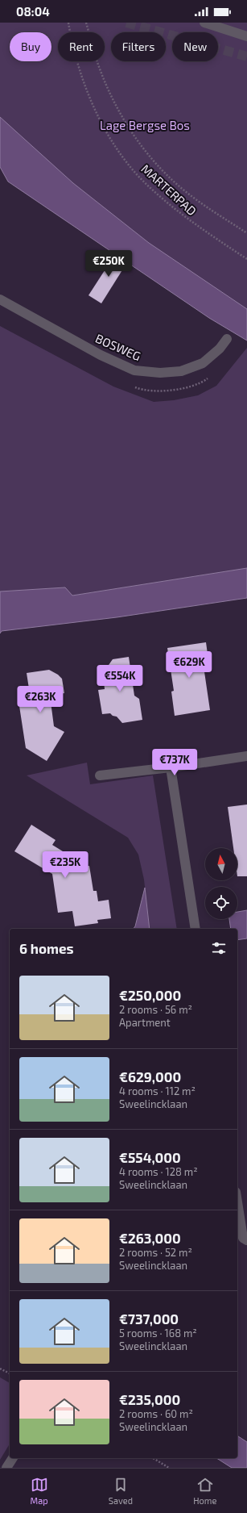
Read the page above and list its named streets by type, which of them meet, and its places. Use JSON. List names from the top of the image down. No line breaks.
{"streets":{"street":["BOSWEG"],"path":["MARTERPAD"]},"parks":["Lage Bergse Bos"],"north":"top","page":{"status":"08:04","chip":["Buy","Rent","Filters","New"],"price":["€250K","€629K","€554K","€263K","€737K","€235K"],"heading":"6 homes","list":[{"name":"€250,000","note":"2 rooms · 56 m² · Apartment"},{"name":"€629,000","note":"4 rooms · 112 m² · Sweelincklaan"},{"name":"€554,000","note":"4 rooms · 128 m² · Sweelincklaan"},{"name":"€263,000","note":"2 rooms · 52 m² · Sweelincklaan"},{"name":"€737,000","note":"5 rooms · 168 m² · Sweelincklaan"},{"name":"€235,000","note":"2 rooms · 60 m² · Sweelincklaan"}],"tabs":["Map","Saved","Home"]}}
